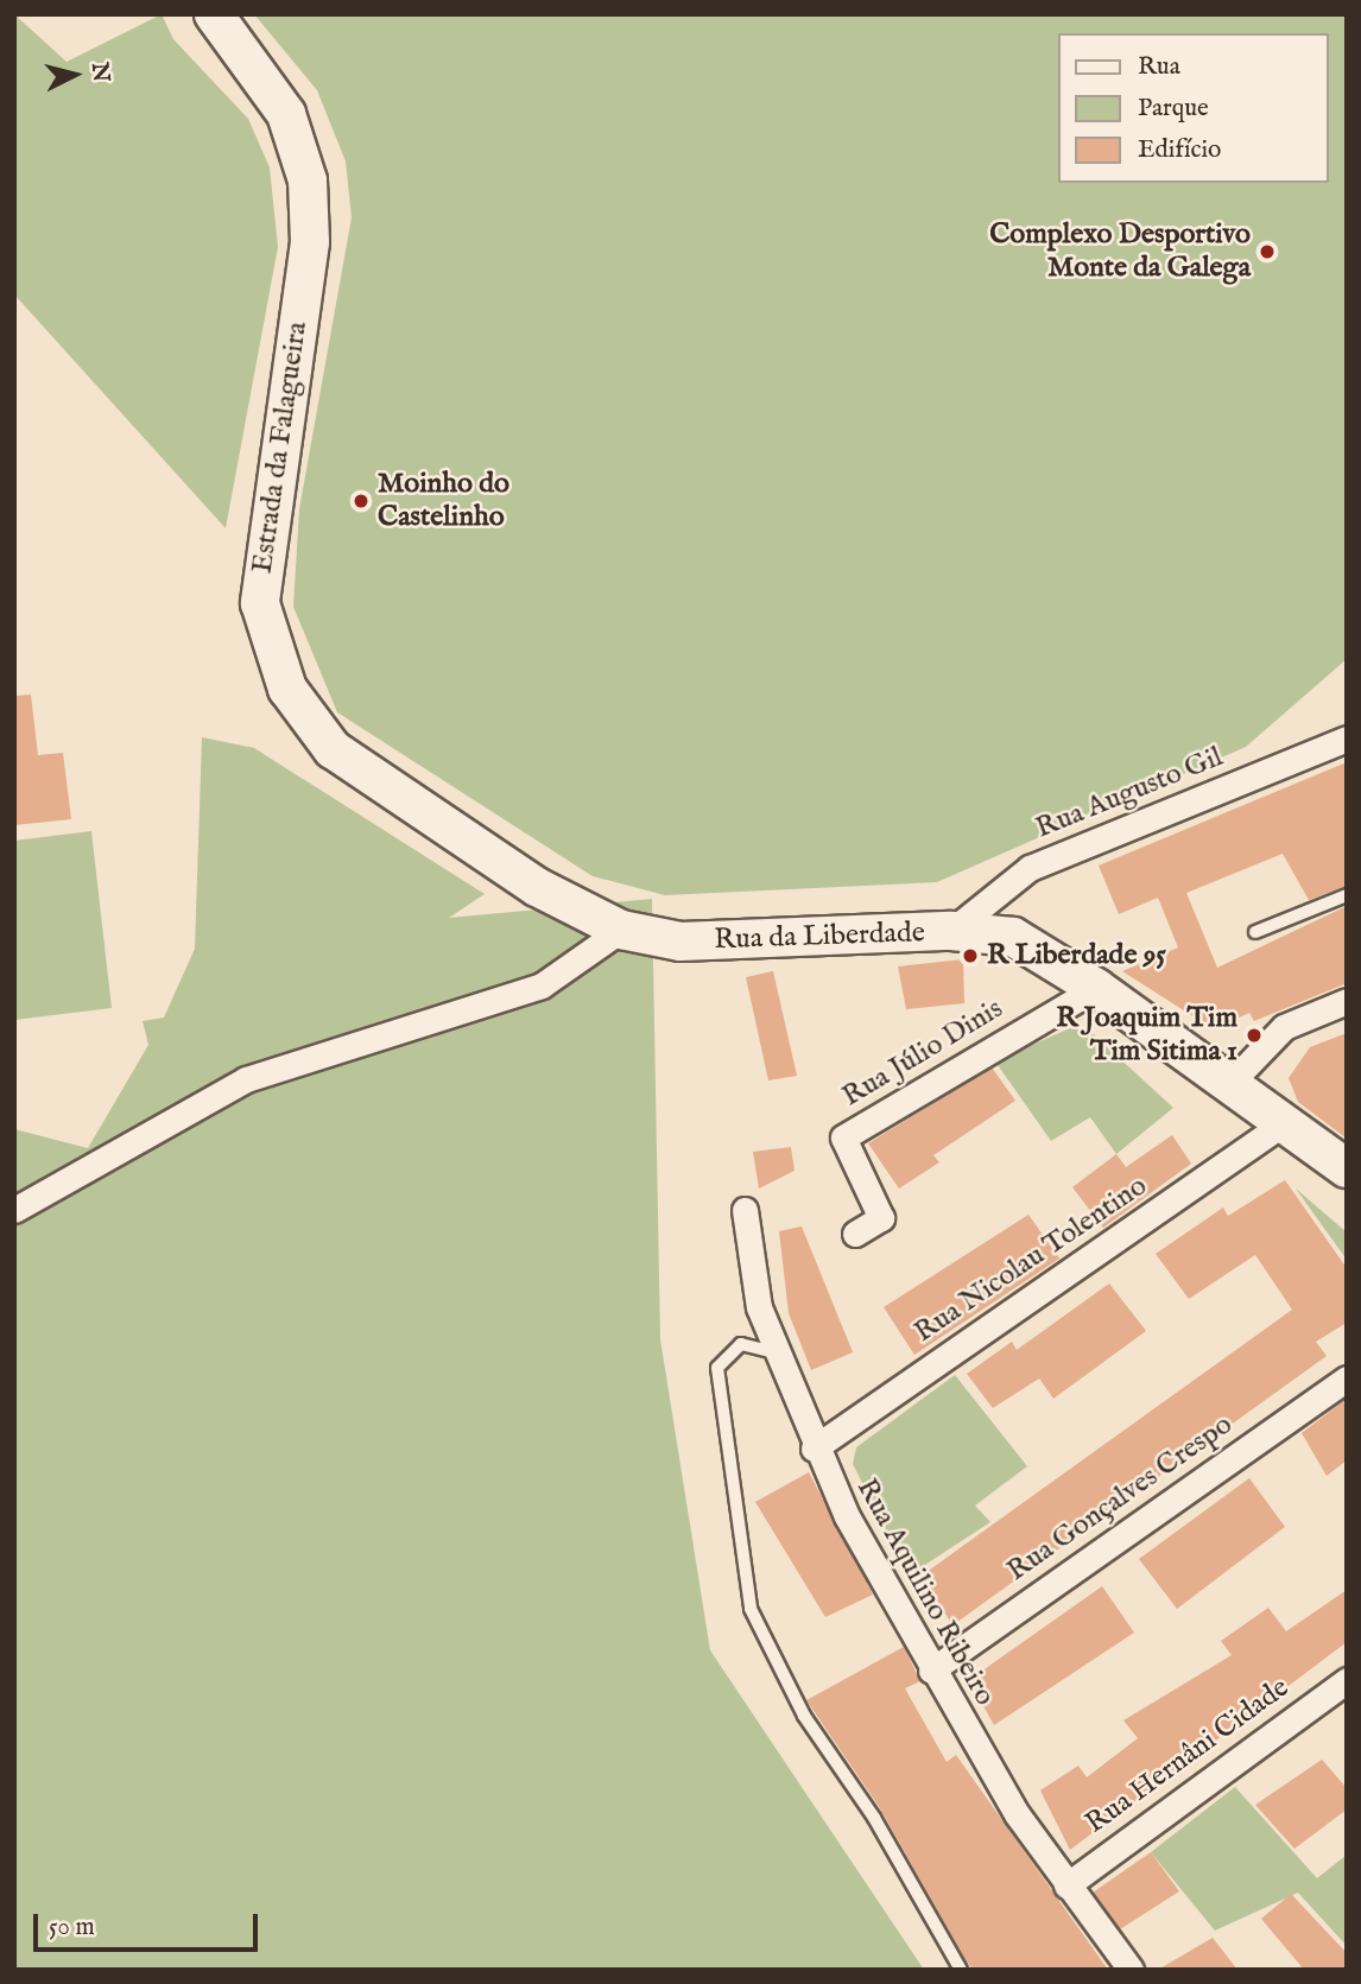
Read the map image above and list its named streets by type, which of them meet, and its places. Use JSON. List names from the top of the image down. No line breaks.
{"streets":{"street":["Estrada da Falagueira","Rua Augusto Gil","Rua da Liberdade","Rua Júlio Dinis","Rua Nicolau Tolentino","Rua Gonçalves Crespo","Rua Aquilino Ribeiro","Rua Hernâni Cidade"]},"crossings":[["Estrada da Falagueira","Rua da Liberdade"],["Rua Augusto Gil","Rua da Liberdade"],["Rua da Liberdade","Rua Júlio Dinis"],["Rua da Liberdade","Rua Nicolau Tolentino"],["Rua Nicolau Tolentino","Rua Aquilino Ribeiro"],["Rua Gonçalves Crespo","Rua Aquilino Ribeiro"],["Rua Aquilino Ribeiro","Rua Hernâni Cidade"]],"places":["Complexo Desportivo Monte da Galega","Moinho do Castelinho","R Liberdade 95","R Joaquim Tim Tim Sitima 1"],"legend":["Rua","Parque","Edifício"],"scale_bar":"50 m","north":"right"}
